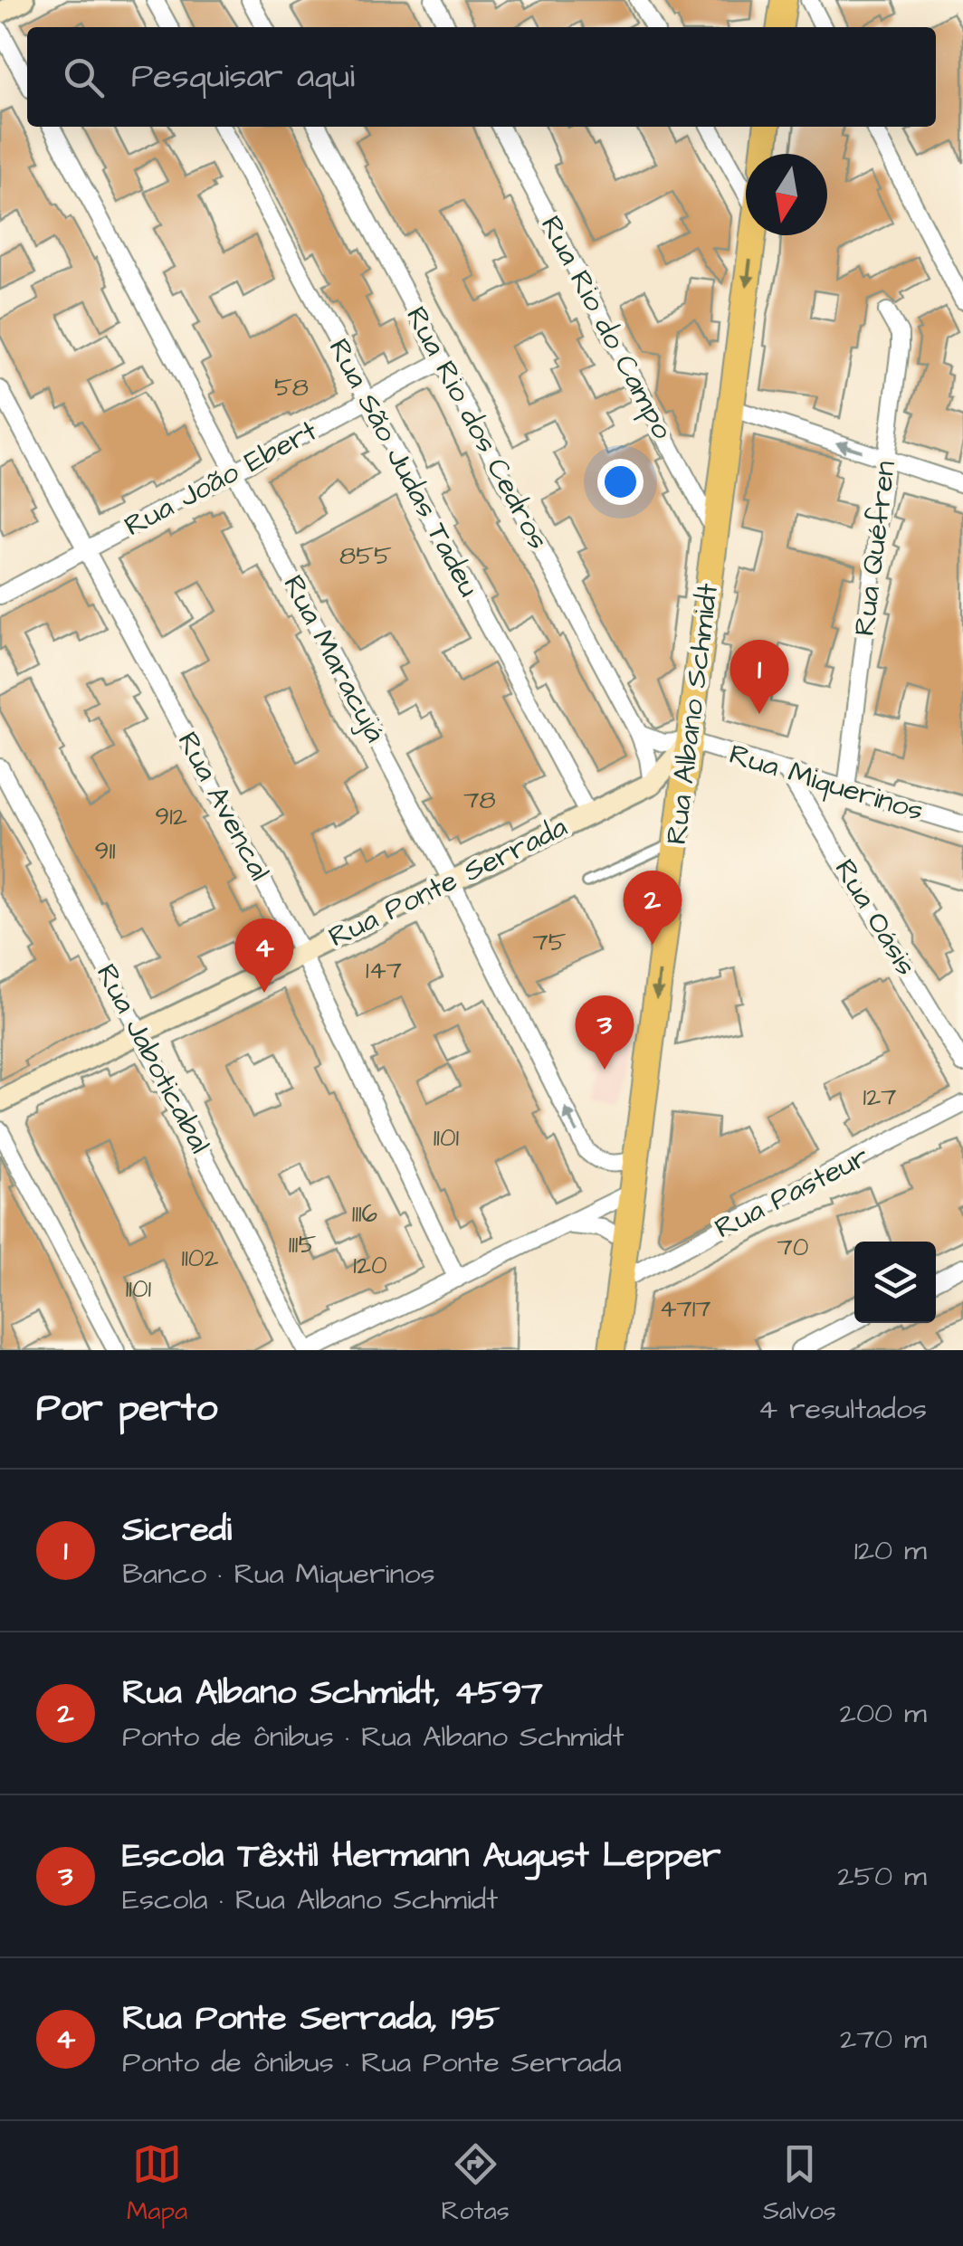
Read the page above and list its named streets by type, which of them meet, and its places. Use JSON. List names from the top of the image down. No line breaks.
{"streets":{"main road":["Rua Albano Schmidt"],"street":["Rua Rio do Campo","Rua Rio dos Cedros","Rua São Judas Tadeu","Rua João Ebert","Rua Quéfren","Rua Maracujá","Rua Miquerinos","Rua Avencal","Rua Ponte Serrada","Rua Oásis","Rua Jaboticabal","Rua Pasteur"]},"crossings":[["Rua Rio do Campo","Rua Albano Schmidt"],["Rua Rio dos Cedros","Rua João Ebert"],["Rua Rio dos Cedros","Rua Ponte Serrada"],["Rua São Judas Tadeu","Rua João Ebert"],["Rua São Judas Tadeu","Rua Ponte Serrada"],["Rua João Ebert","Rua Maracujá"],["Rua João Ebert","Rua Avencal"],["Rua Quéfren","Rua Miquerinos"],["Rua Maracujá","Rua Albano Schmidt"],["Rua Maracujá","Rua Ponte Serrada"],["Rua Albano Schmidt","Rua Miquerinos"],["Rua Albano Schmidt","Rua Ponte Serrada"],["Rua Albano Schmidt","Rua Pasteur"],["Rua Miquerinos","Rua Ponte Serrada"],["Rua Miquerinos","Rua Oásis"],["Rua Avencal","Rua Ponte Serrada"],["Rua Ponte Serrada","Rua Jaboticabal"]],"one_way":["Rua Albano Schmidt"],"house_numbers":["58","855","78","912","911","75","147","127","1101","1116","1115","70","1102","120","1101","4717"],"north":"bottom","page":{"search":"Pesquisar aqui","pins":["1","2","4","3"],"heading":["Por perto","4 resultados"],"list":[{"mark":"1","name":"Sicredi","note":"Banco · Rua Miquerinos","value":"120 m"},{"mark":"2","name":"Rua Albano Schmidt, 4597","note":"Ponto de ônibus · Rua Albano Schmidt","value":"200 m"},{"mark":"3","name":"Escola Têxtil Hermann August Lepper","note":"Escola · Rua Albano Schmidt","value":"250 m"},{"mark":"4","name":"Rua Ponte Serrada, 195","note":"Ponto de ônibus · Rua Ponte Serrada","value":"270 m"}],"nav":["Mapa","Rotas","Salvos"]}}
